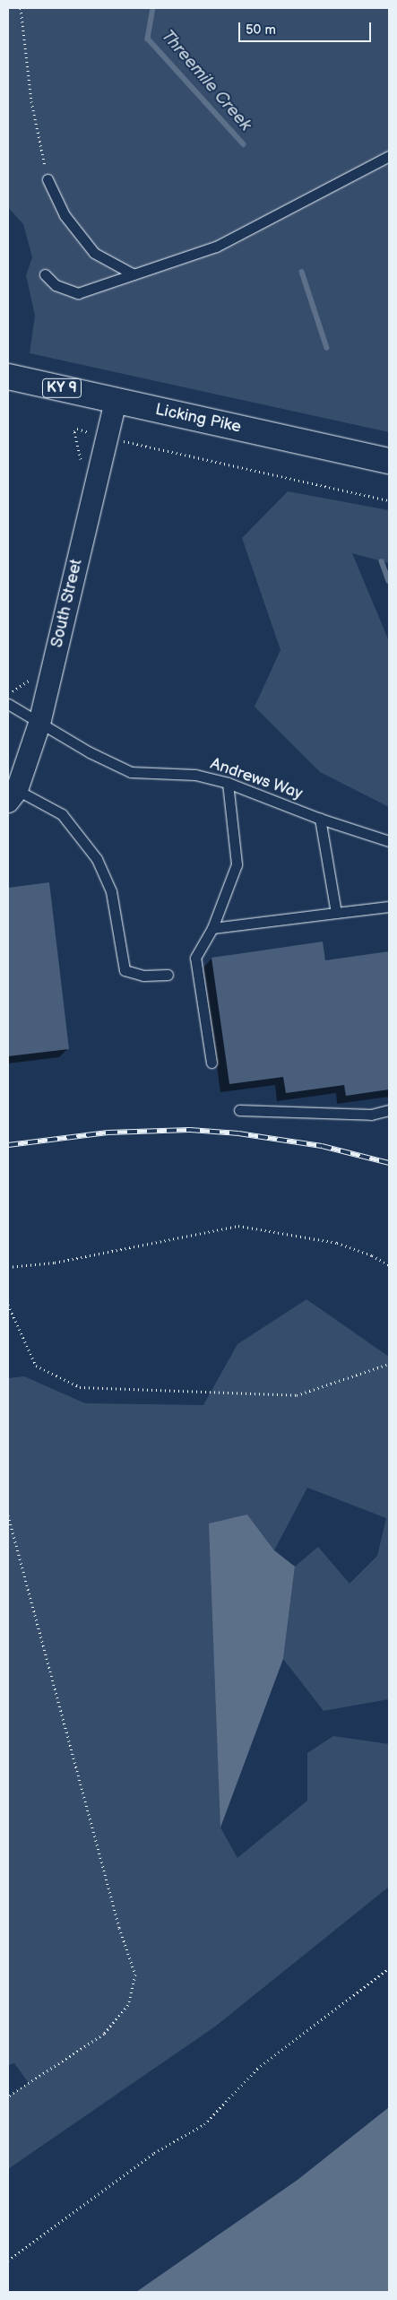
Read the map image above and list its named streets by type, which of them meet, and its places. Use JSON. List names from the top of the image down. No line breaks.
{"streets":{"main road":["KY 9","Licking Pike"],"street":["South Street"],"lane":["Andrews Way"]},"crossings":[["Licking Pike","South Street"],["South Street","Andrews Way"]],"water":["Threemile Creek"],"scale_bar":"50 m"}
